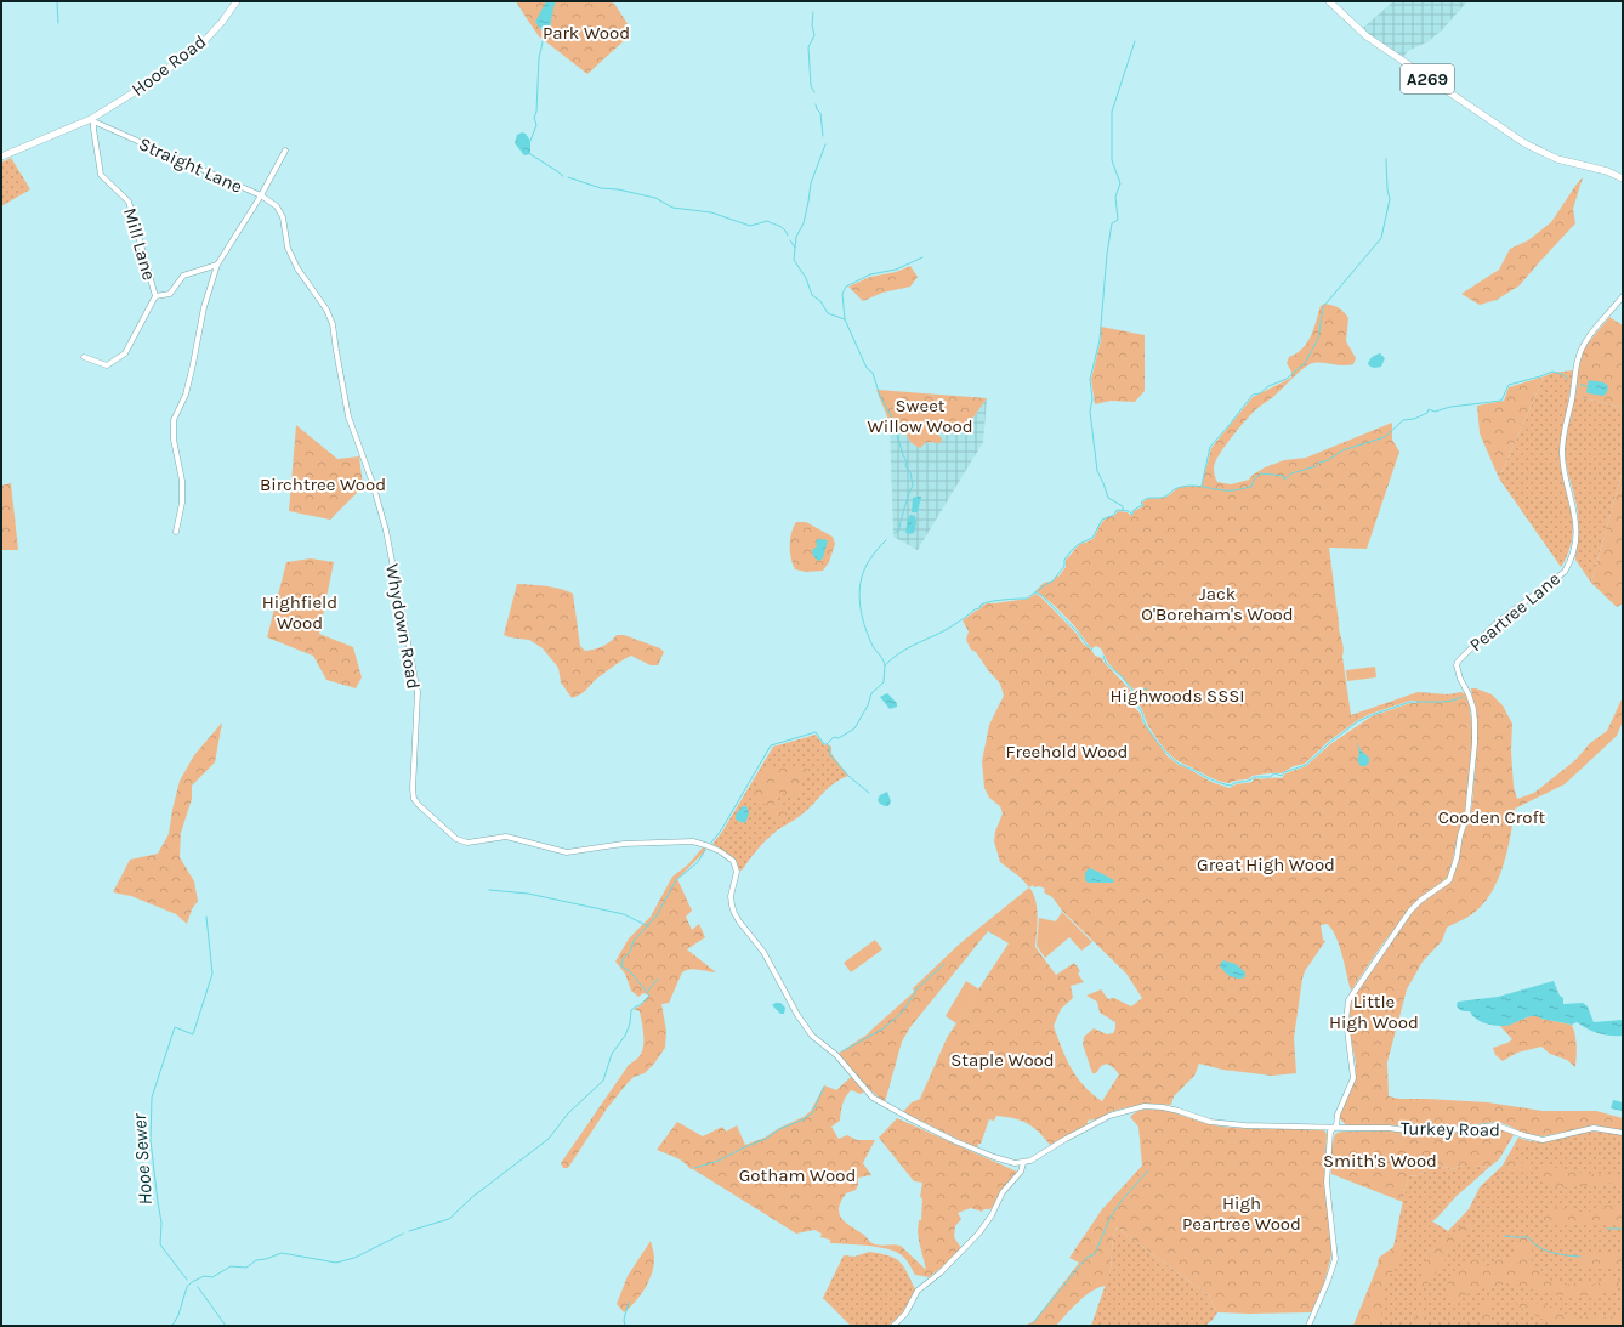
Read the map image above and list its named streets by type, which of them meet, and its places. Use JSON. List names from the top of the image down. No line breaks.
{"streets":{"main road":["Hooe Road","A269"],"street":["Straight Lane","Mill Lane","Peartree Lane","Whydown Road","Turkey Road"]},"crossings":[["Hooe Road","Straight Lane"],["Hooe Road","Mill Lane"],["Straight Lane","Mill Lane"],["Straight Lane","Whydown Road"],["Peartree Lane","Turkey Road"]],"water":["Hooe Sewer"],"parks":["Park Wood","Sweet Willow Wood","Birchtree Wood","Jack O'Boreham's Wood","Highfield Wood","Highwoods SSSI","Freehold Wood","Cooden Croft","Great High Wood","Little High Wood","Staple Wood","Smith's Wood","Gotham Wood","High Peartree Wood"]}
